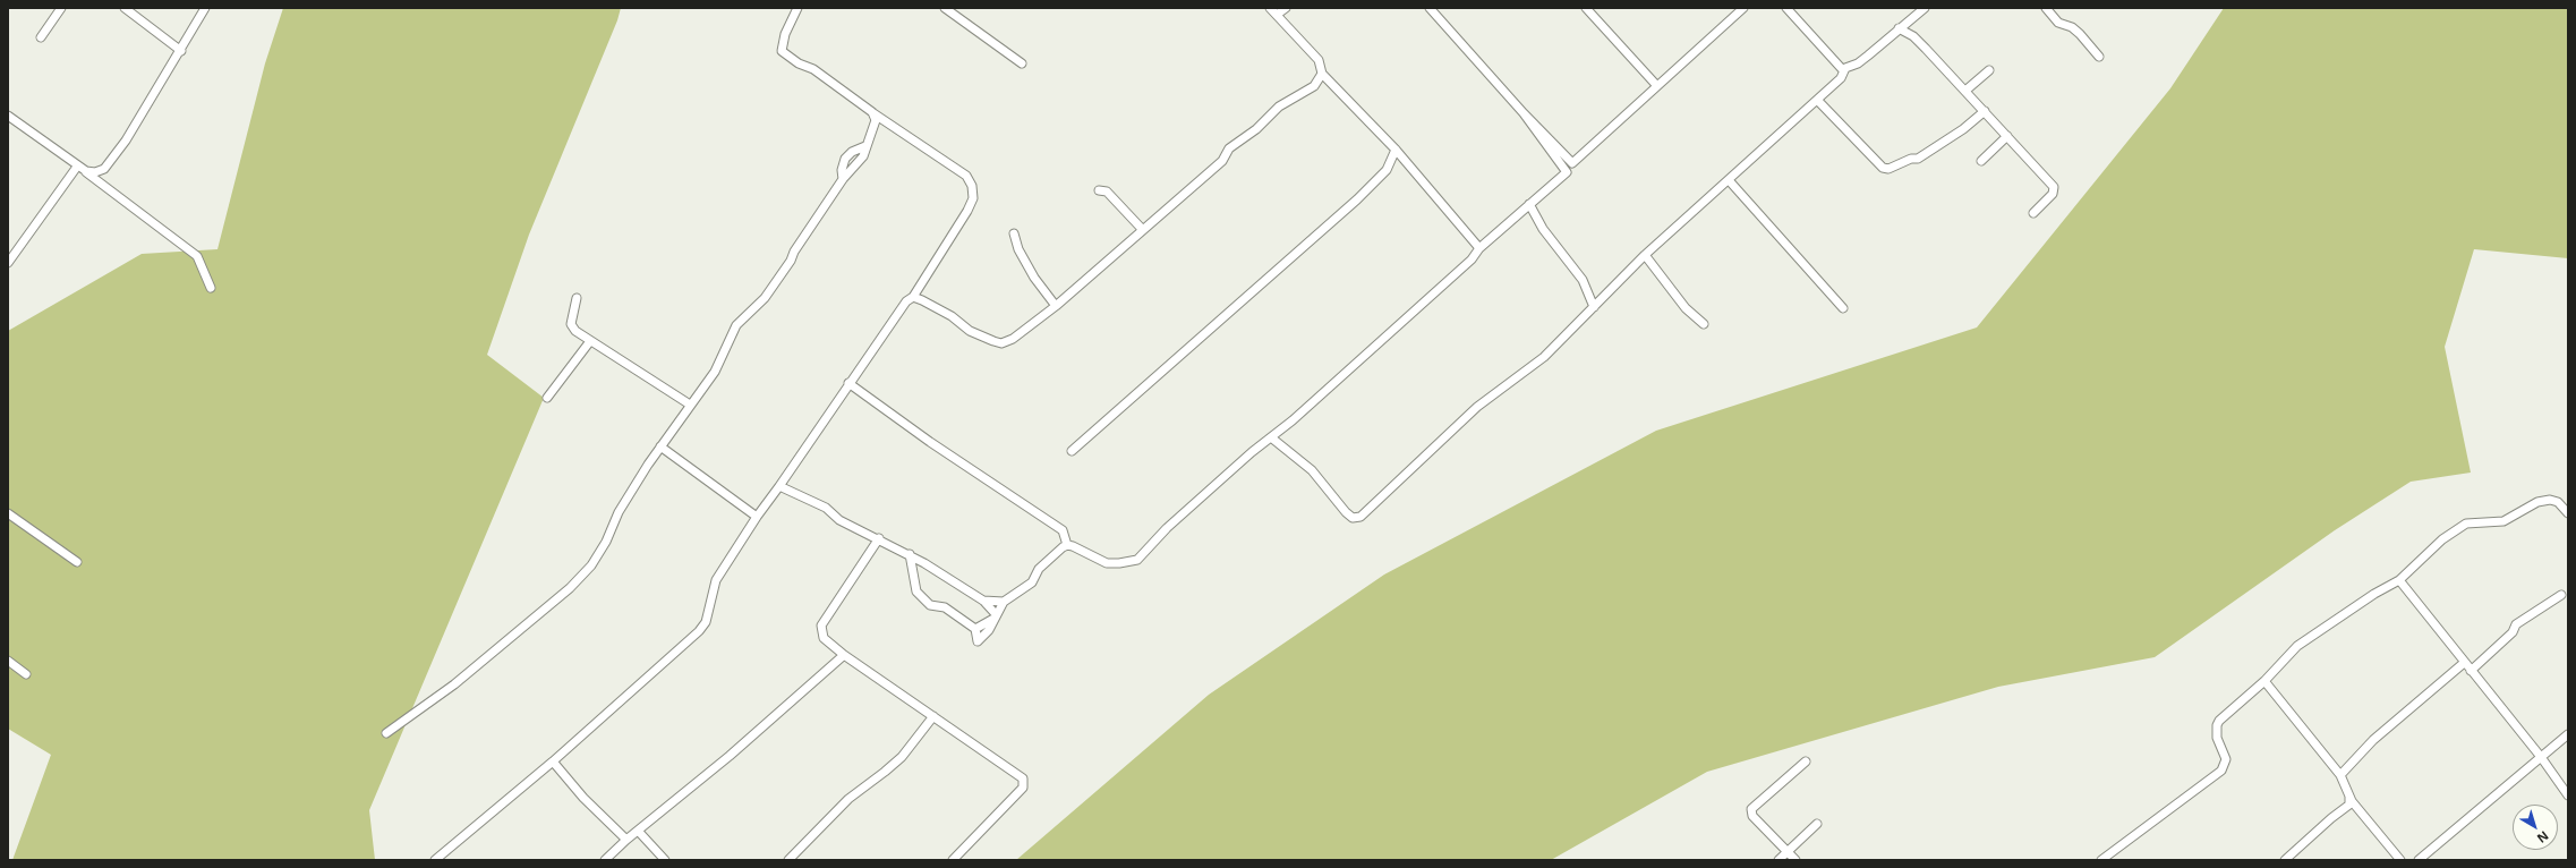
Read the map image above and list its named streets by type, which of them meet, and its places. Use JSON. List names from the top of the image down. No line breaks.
{"north":"bottom right"}
